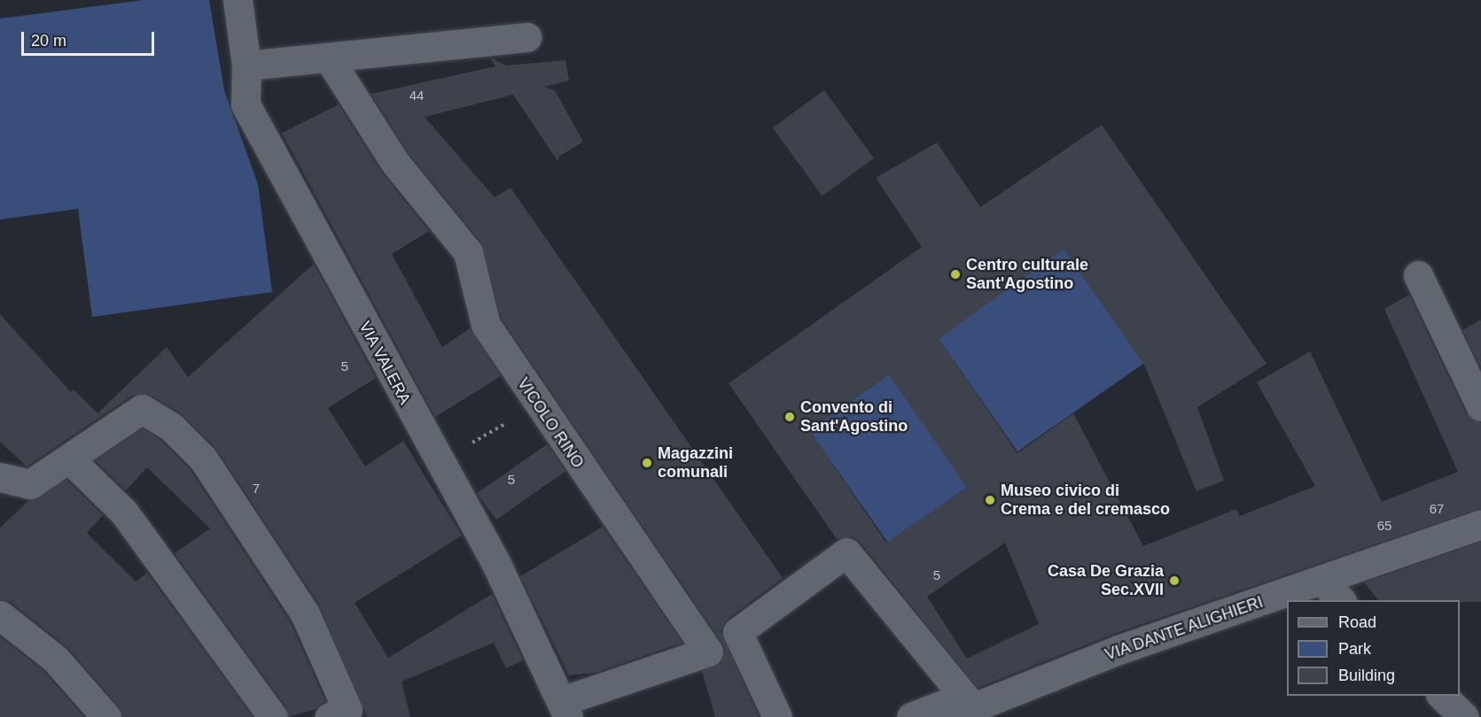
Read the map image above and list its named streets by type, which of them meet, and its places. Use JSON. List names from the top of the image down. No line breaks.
{"streets":{"street":["VIA VALERA","VICOLO RINO","VIA DANTE ALIGHIERI"]},"crossings":[["VIA VALERA","VICOLO RINO"]],"places":["Centro culturale Sant'Agostino","Convento di Sant'Agostino","Magazzini comunali","Museo civico di Crema e del cremasco","Casa De Grazia Sec.XVII"],"house_numbers":["44","5","5","7","67","65","5"],"legend":["Road","Park","Building"],"scale_bar":"20 m"}
